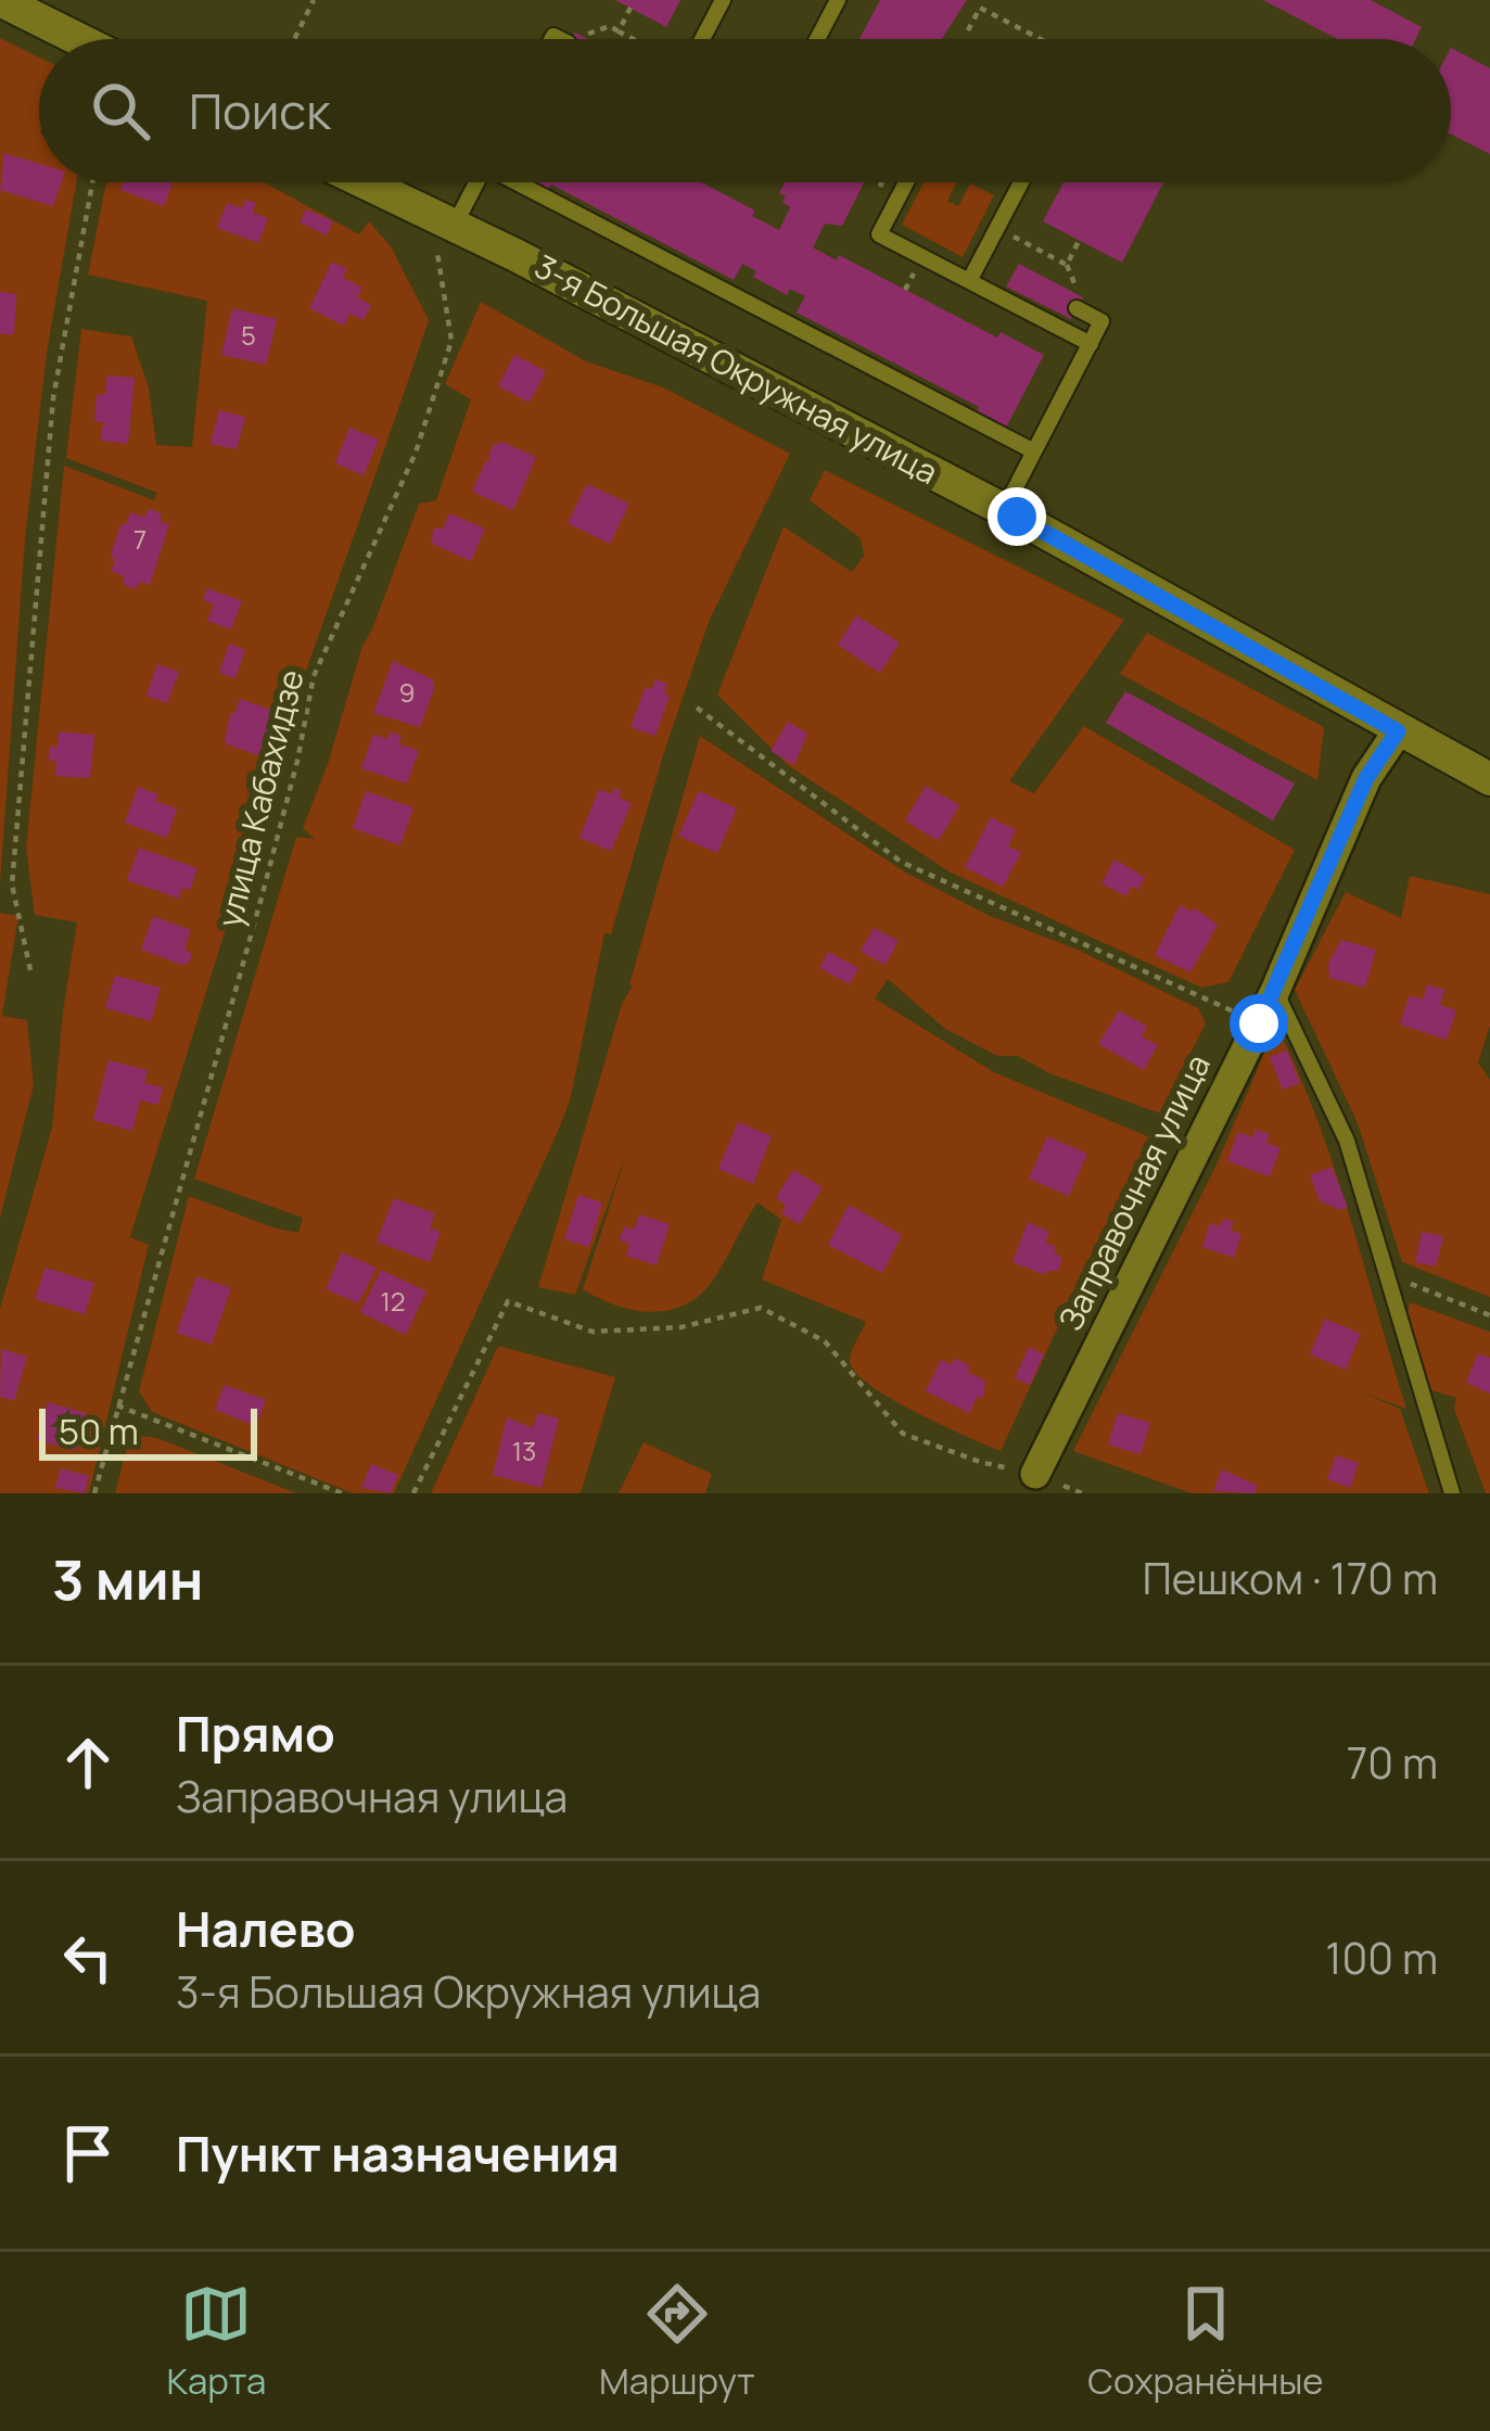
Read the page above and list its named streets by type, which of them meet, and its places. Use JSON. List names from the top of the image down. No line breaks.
{"streets":{"street":["3-я Большая Окружная улица","Заправочная улица"],"path":["улица Кабахидзе"]},"crossings":[["3-я Большая Окружная улица","улица Кабахидзе"],["3-я Большая Окружная улица","Заправочная улица"]],"house_numbers":["5","7","9","12","13"],"scale_bar":"50 m","page":{"search":"Поиск","scale":"50 m","heading":["3 мин","Пешком · 170 m"],"list":[["Прямо","Заправочная улица","70 m"],["Налево","3-я Большая Окружная улица","100 m"],"Пункт назначения"],"nav":["Карта","Маршрут","Сохранённые"]}}
